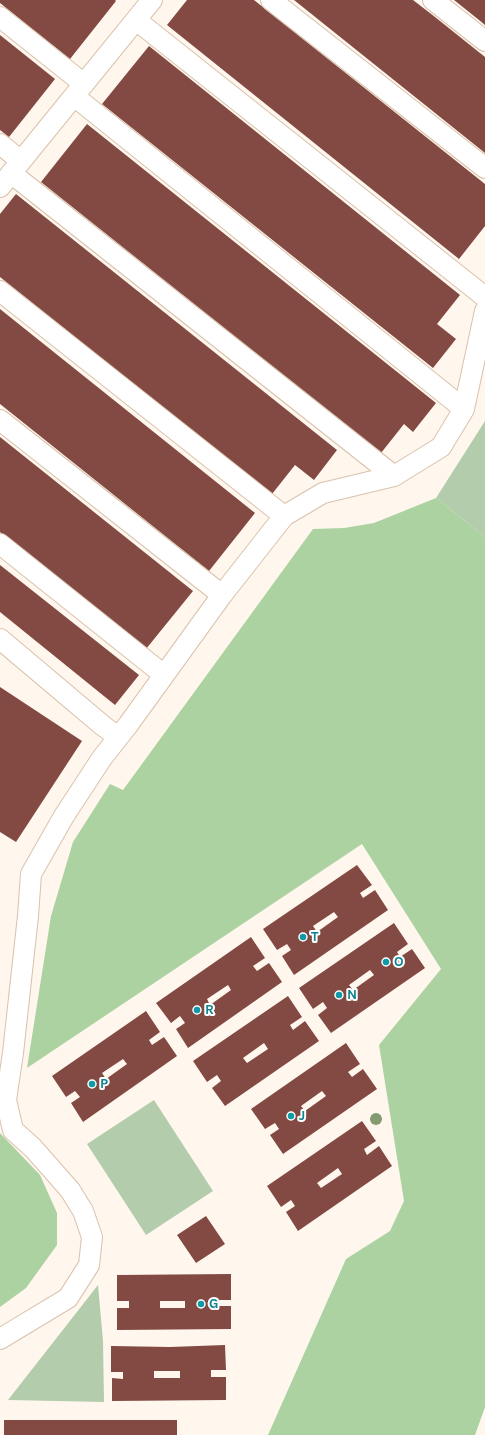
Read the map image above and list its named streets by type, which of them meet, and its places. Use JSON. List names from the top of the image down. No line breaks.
{"places":["T","O","N","R","P","J","G"]}
